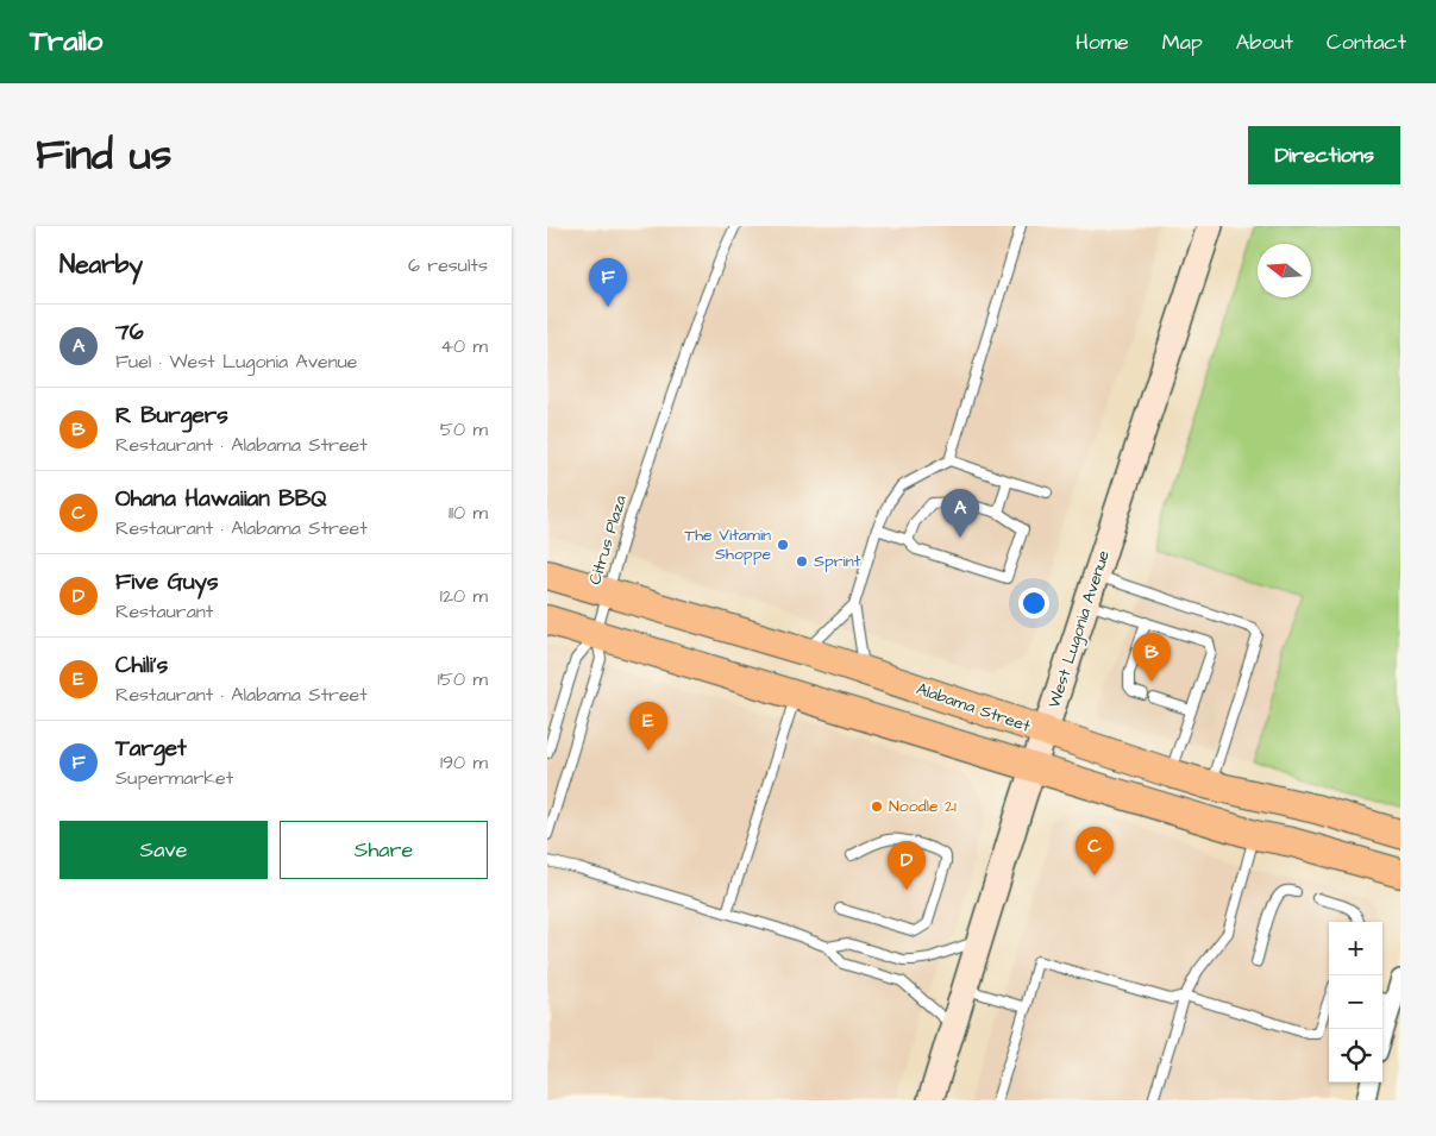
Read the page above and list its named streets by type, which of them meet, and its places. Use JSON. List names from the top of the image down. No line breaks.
{"streets":{"main road":["West Lugonia Avenue","Alabama Street"],"lane":["Citrus Plaza"]},"crossings":[["Citrus Plaza","Alabama Street"],["West Lugonia Avenue","Alabama Street"]],"places":["The Vitamin Shoppe","Sprint","Noodle 21"],"north":"left","page":{"header":"Trailo","nav":["Home","Map","About","Contact"],"title":"Find us","buttons":["Directions",["Save","Share"]],"heading":["Nearby","6 results"],"pins":["F","A","B","E","C","D"],"list":[{"mark":"A","name":"76","note":"Fuel · West Lugonia Avenue","value":"40 m"},{"mark":"B","name":"R Burgers","note":"Restaurant · Alabama Street","value":"50 m"},{"mark":"C","name":"Ohana Hawaiian BBQ","note":"Restaurant · Alabama Street","value":"110 m"},{"mark":"D","name":"Five Guys","note":"Restaurant","value":"120 m"},{"mark":"E","name":"Chili's","note":"Restaurant · Alabama Street","value":"150 m"},{"mark":"F","name":"Target","note":"Supermarket","value":"190 m"}],"map_buttons":["+","−"]}}
